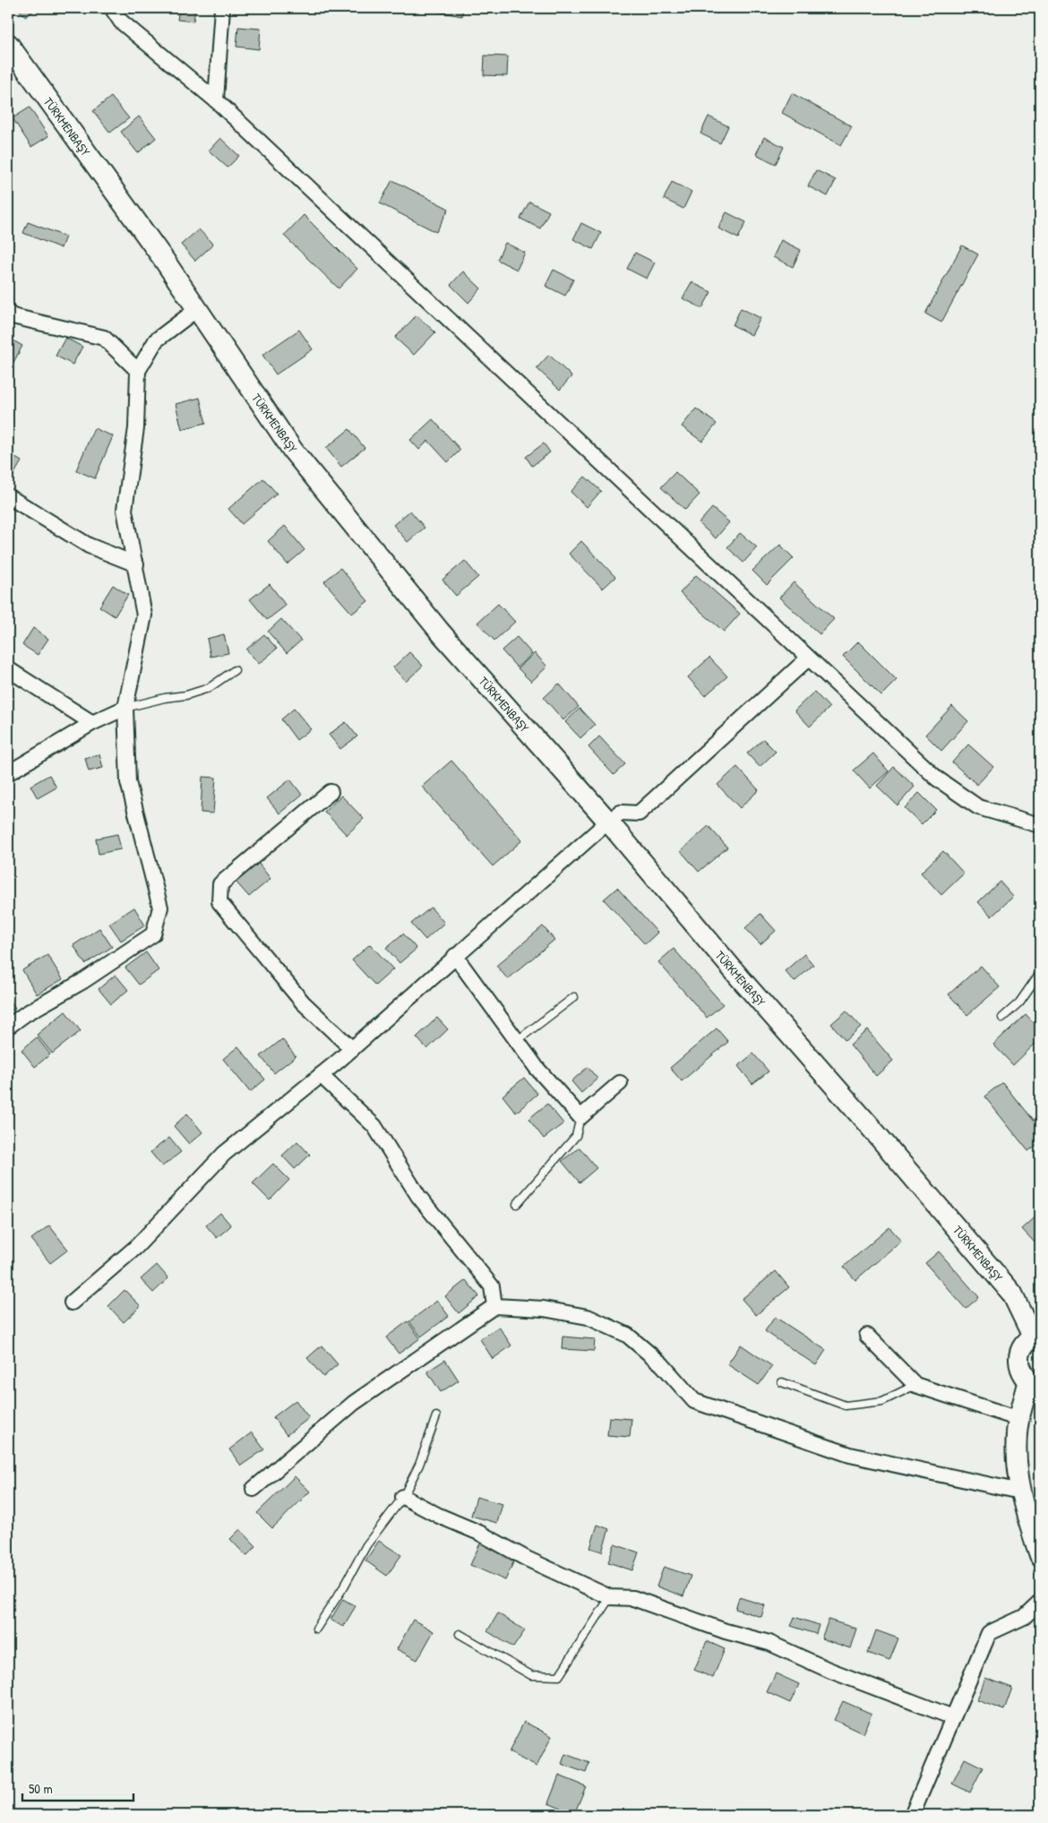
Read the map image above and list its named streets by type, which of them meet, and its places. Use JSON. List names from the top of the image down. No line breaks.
{"streets":{"street":["TÜRKMENBAŞY"]},"scale_bar":"50 m"}
